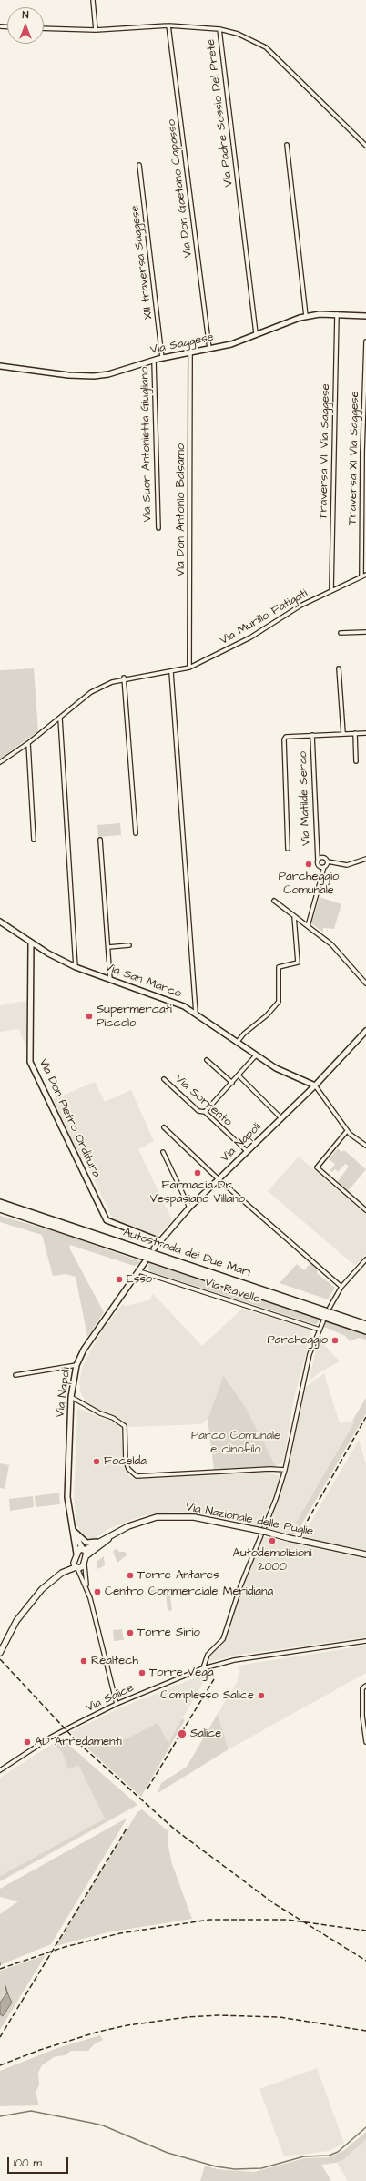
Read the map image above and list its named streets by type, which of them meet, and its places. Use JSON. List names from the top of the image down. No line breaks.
{"streets":{"highway":["Autostrada dei Due Mari"],"main road":["Via Saggese","Via San Marco","Via Don Pietro Orditura","Via Napoli","Via Nazionale delle Puglie"],"street":["Via Padre Sossio Del Prete","Via Don Gaetano Capasso","XIII traversa Saggese","Via Suor Antonietta Giugliano","Traversa VII Via Saggese","Traversa XI Via Saggese","Via Don Antonio Balsamo","Via Murillo Fatigati","Via Matilde Serao","Via Sorrento","Via Ravello","Via Salice"]},"crossings":[["Via Padre Sossio Del Prete","Via Don Gaetano Capasso"],["Via Padre Sossio Del Prete","Via Saggese"],["Via Don Gaetano Capasso","Via Saggese"],["XIII traversa Saggese","Via Saggese"],["Via Saggese","Via Suor Antonietta Giugliano"],["Via Saggese","Traversa VII Via Saggese"],["Via Saggese","Via Don Antonio Balsamo"],["Traversa VII Via Saggese","Via Murillo Fatigati"],["Traversa XI Via Saggese","Via Murillo Fatigati"],["Via Don Antonio Balsamo","Via Murillo Fatigati"],["Via San Marco","Via Don Pietro Orditura"],["Via San Marco","Via Napoli"],["Via Sorrento","Via Napoli"],["Via Don Pietro Orditura","Via Napoli"],["Via Napoli","Via Ravello"],["Via Napoli","Via Nazionale delle Puglie"]],"parks":["Parco Comunale e cinofilo"],"places":["Parcheggio Comunale","Supermercati Piccolo","Farmacia Dr. Vespasiano Villano","Esso","Parcheggio","Focelda","Autodemolizioni 2000","Torre Antares","Centro Commerciale Meridiana","Torre Sirio","Realtech","Torre Vega","Complesso Salice","Salice","AD Arredamenti"],"scale_bar":"100 m","north":"top"}
